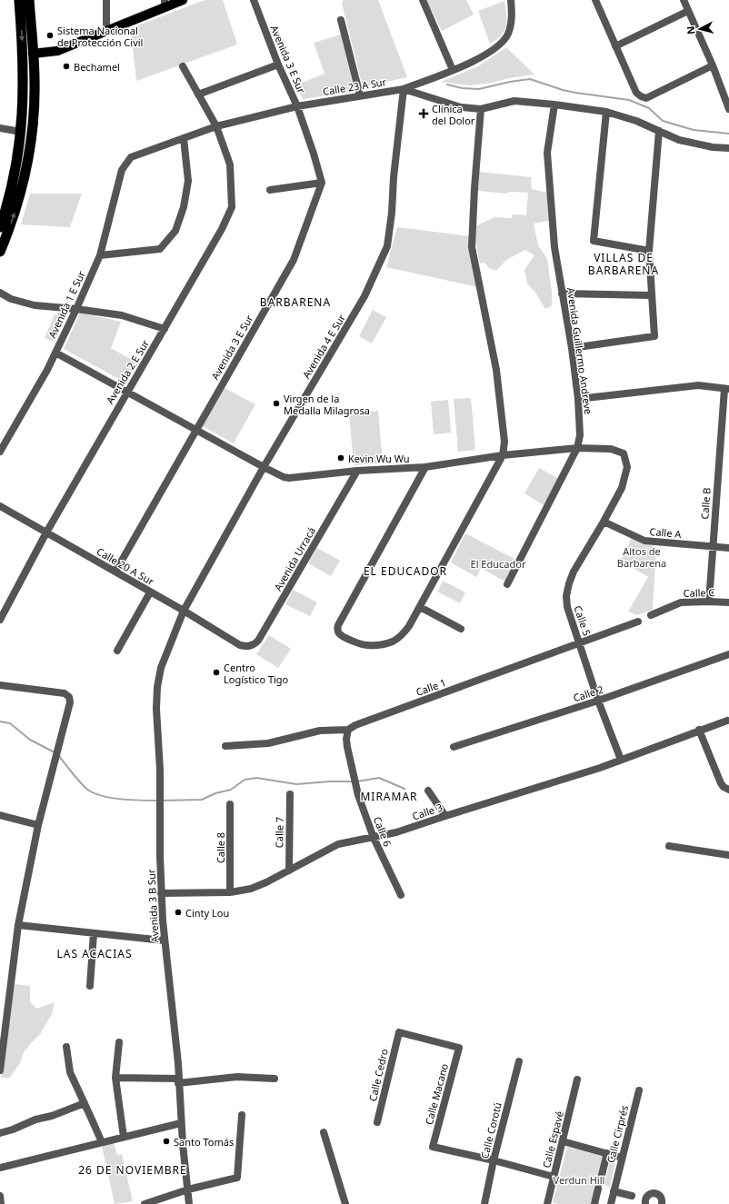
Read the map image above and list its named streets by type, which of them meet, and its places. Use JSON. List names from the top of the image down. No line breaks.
{"streets":{"street":["Avenida 3 E Sur","Calle 23 A Sur","Avenida 1 E Sur","Avenida 4 E Sur","Avenida Guillermo Andreve","Avenida 2 E Sur","Calle B","Calle A","Avenida Urracá","Calle 20 A Sur","Calle C","Calle 5","Calle 1","Calle 2","Calle 3","Calle 6","Calle 7","Calle 8","Avenida 3 B Sur","Calle Cedro","Calle Macano","Calle Corotú","Calle Cirprés","Calle Espavé"]},"crossings":[["Avenida 3 E Sur","Calle 23 A Sur"],["Avenida 3 E Sur","Calle 20 A Sur"],["Calle 23 A Sur","Avenida 1 E Sur"],["Calle 23 A Sur","Avenida 4 E Sur"],["Calle 23 A Sur","Avenida Guillermo Andreve"],["Calle 23 A Sur","Avenida 2 E Sur"],["Avenida 4 E Sur","Calle 20 A Sur"],["Avenida 4 E Sur","Avenida 3 B Sur"],["Avenida Guillermo Andreve","Calle 5"],["Avenida 2 E Sur","Calle 20 A Sur"],["Calle B","Calle A"],["Calle B","Calle C"],["Calle A","Calle 5"],["Avenida Urracá","Calle 20 A Sur"],["Calle 20 A Sur","Avenida 3 B Sur"],["Calle 5","Calle 1"],["Calle 5","Calle 2"],["Calle 5","Calle 3"],["Calle 1","Calle 6"],["Calle 3","Calle 6"],["Calle 3","Calle 7"],["Calle 3","Calle 8"],["Calle 3","Avenida 3 B Sur"],["Calle Cedro","Calle Macano"],["Calle Macano","Calle Corotú"]],"districts":["VILLAS DE BARBARENA","BARBARENA","EL EDUCADOR","MIRAMAR","LAS ACACIAS","26 DE NOVIEMBRE"],"parks":["Altos de Barbarena","El Educador","Verdun Hill"],"places":{"other":["Sistema Nacional de Protección Civil","Bechamel","Virgen de la Medalla Milagrosa","Kevin Wu Wu","Centro Logístico Tigo","Cinty Lou","Santo Tomás"],"health":["Clínica del Dolor"]},"north":"left"}
